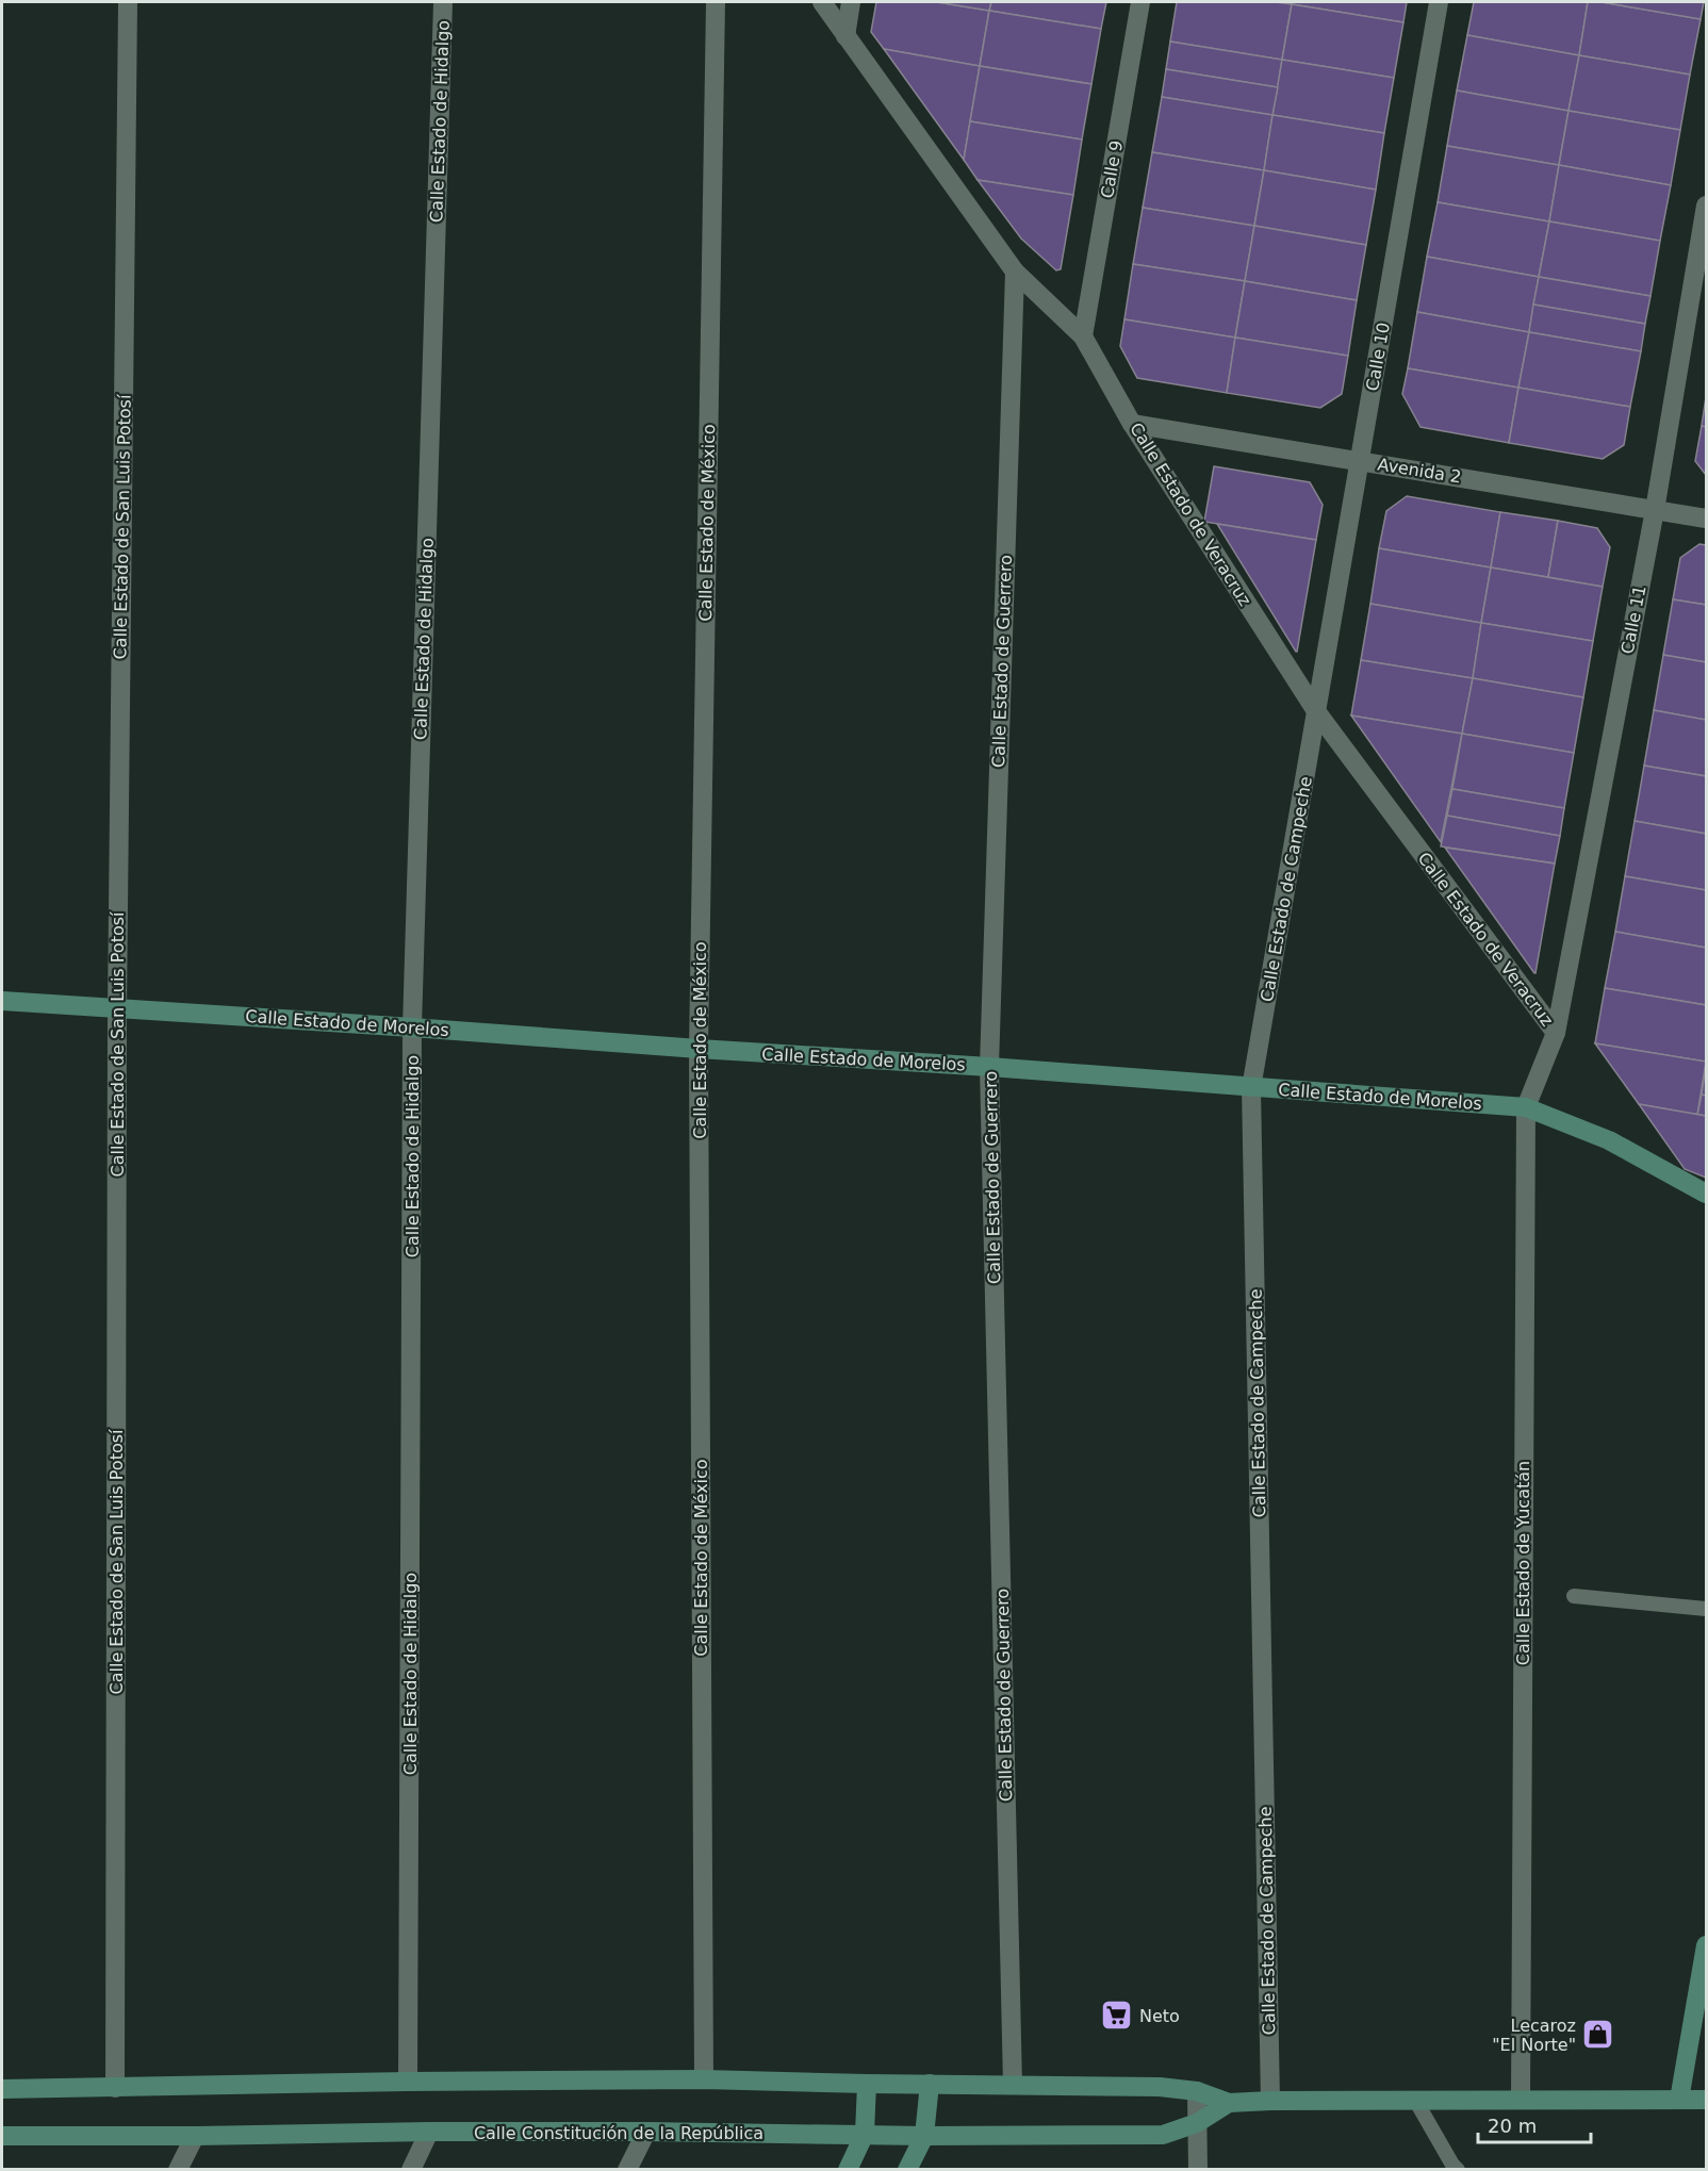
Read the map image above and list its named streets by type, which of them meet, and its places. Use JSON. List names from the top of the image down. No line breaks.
{"streets":{"street":["Calle Estado de Hidalgo","Calle 9","Calle 10","Avenida 2","Calle Estado de Veracruz","Calle Estado de México","Calle Estado de San Luis Potosí","Calle 11","Calle Estado de Guerrero","Calle Estado de Campeche","Calle Estado de Morelos","Calle Estado de Yucatán","Calle Constitución de la República"]},"crossings":[["Calle Estado de Hidalgo","Calle Estado de Morelos"],["Calle Estado de Hidalgo","Calle Constitución de la República"],["Calle 9","Calle Estado de Veracruz"],["Calle 10","Avenida 2"],["Calle 10","Calle Estado de Veracruz"],["Calle 10","Calle Estado de Campeche"],["Avenida 2","Calle Estado de Veracruz"],["Avenida 2","Calle 11"],["Calle Estado de Veracruz","Calle 11"],["Calle Estado de Veracruz","Calle Estado de Guerrero"],["Calle Estado de Veracruz","Calle Estado de Campeche"],["Calle Estado de Veracruz","Calle Estado de Yucatán"],["Calle Estado de México","Calle Estado de Morelos"],["Calle Estado de México","Calle Constitución de la República"],["Calle Estado de San Luis Potosí","Calle Estado de Morelos"],["Calle Estado de San Luis Potosí","Calle Constitución de la República"],["Calle 11","Calle Estado de Yucatán"],["Calle Estado de Guerrero","Calle Estado de Morelos"],["Calle Estado de Guerrero","Calle Constitución de la República"],["Calle Estado de Campeche","Calle Estado de Morelos"],["Calle Estado de Campeche","Calle Constitución de la República"],["Calle Estado de Morelos","Calle Estado de Yucatán"],["Calle Estado de Yucatán","Calle Constitución de la República"]],"places":{"supermarket":["Neto"],"shop":["Lecaroz \"El Norte\""]},"scale_bar":"20 m"}
